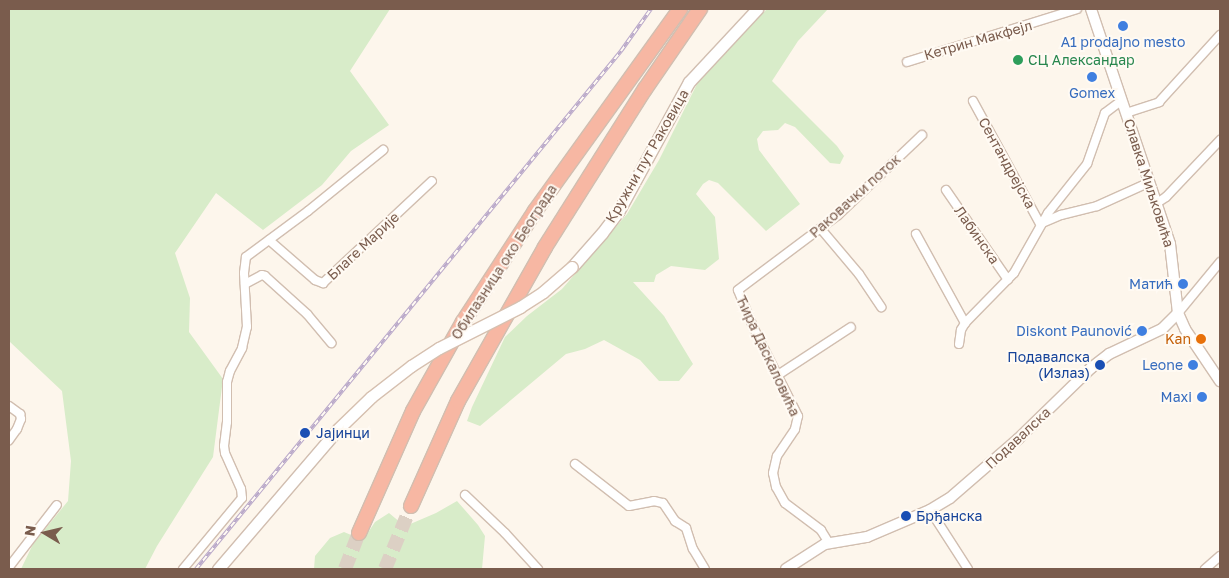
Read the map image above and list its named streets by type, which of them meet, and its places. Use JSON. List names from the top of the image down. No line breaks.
{"streets":{"highway":["Обилазница око Београда"],"main road":["Кружни пут Раковица"],"street":["Кетрин Макфејл","Сентандрејска","Славка Миљковића","Раковачки поток","Лабинска","Благе Марије","Ћира Даскаловића","Подавалска"]},"crossings":[["Славка Миљковића","Подавалска"],["Раковачки поток","Ћира Даскаловића"],["Ћира Даскаловића","Подавалска"]],"places":["A1 prodajno mesto","СЦ Александар","Gomex","Матић","Diskont Paunović","Kan","Подавалска (Излаз)","Leone","Maxi","Јајинци","Брђанска"],"north":"left"}
